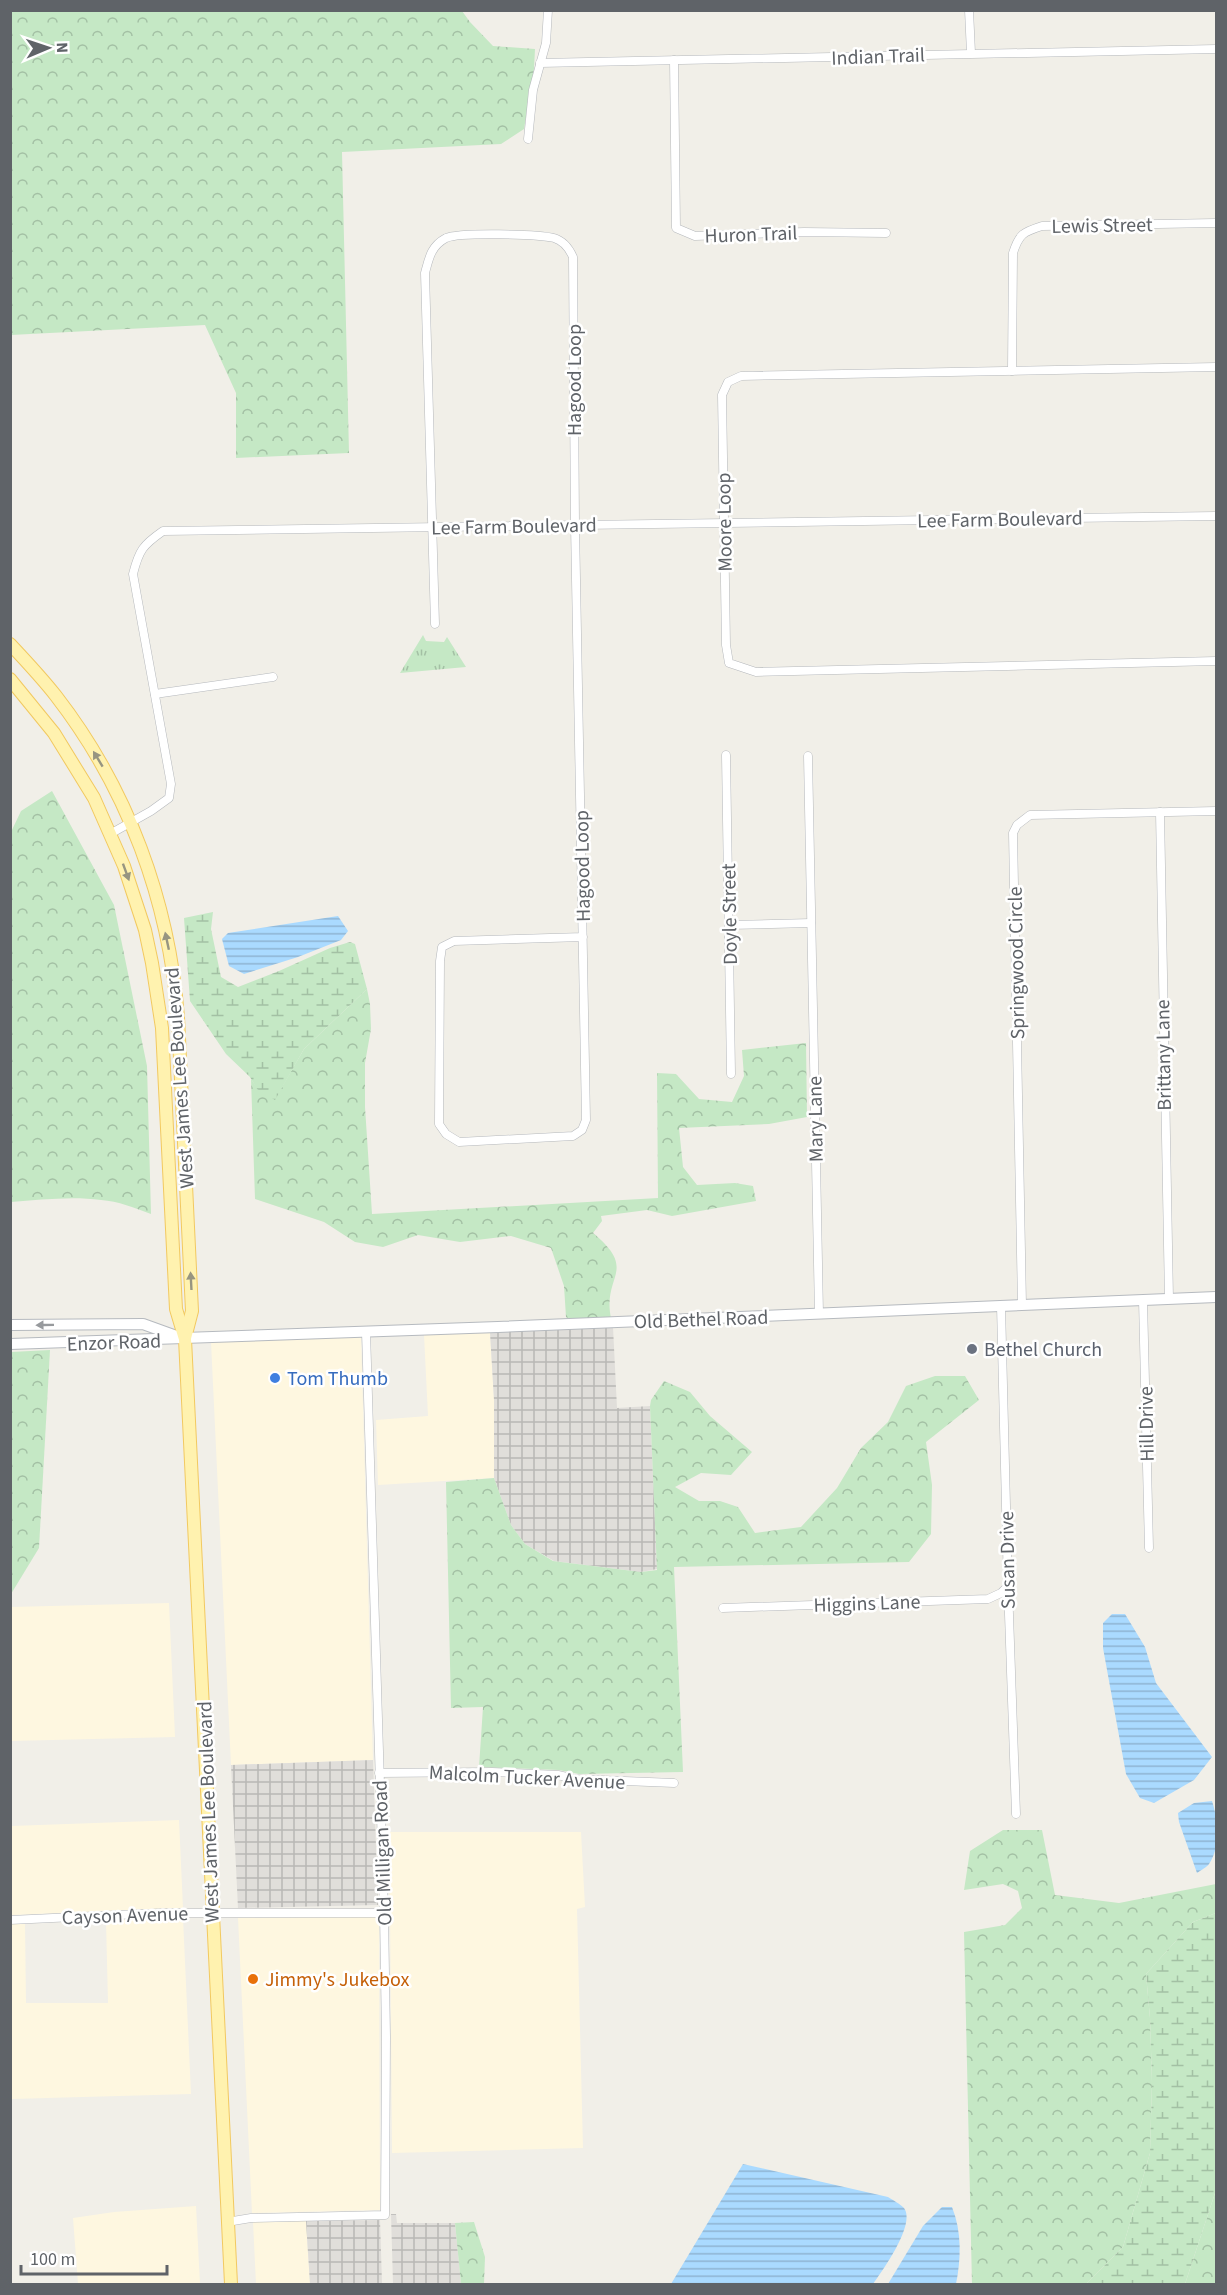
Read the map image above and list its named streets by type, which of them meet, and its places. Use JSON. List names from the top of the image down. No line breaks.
{"streets":{"main road":["West James Lee Boulevard"],"street":["Indian Trail","Lewis Street","Huron Trail","Hagood Loop","Lee Farm Boulevard","Moore Loop","Doyle Street","Springwood Circle","Brittany Lane","Mary Lane","Old Bethel Road","Enzor Road","Hill Drive","Susan Drive","Higgins Lane","Malcolm Tucker Avenue","Old Milligan Road","Cayson Avenue"]},"crossings":[["Indian Trail","Huron Trail"],["Lewis Street","Moore Loop"],["Hagood Loop","Lee Farm Boulevard"],["Lee Farm Boulevard","Moore Loop"],["Lee Farm Boulevard","West James Lee Boulevard"],["Springwood Circle","Brittany Lane"],["Springwood Circle","Old Bethel Road"],["Brittany Lane","Old Bethel Road"],["West James Lee Boulevard","Old Bethel Road"],["West James Lee Boulevard","Enzor Road"],["West James Lee Boulevard","Old Milligan Road"],["West James Lee Boulevard","Cayson Avenue"],["Mary Lane","Old Bethel Road"],["Old Bethel Road","Enzor Road"],["Old Bethel Road","Hill Drive"],["Old Bethel Road","Susan Drive"],["Old Bethel Road","Old Milligan Road"],["Susan Drive","Higgins Lane"],["Malcolm Tucker Avenue","Old Milligan Road"],["Old Milligan Road","Cayson Avenue"]],"places":["Bethel Church","Tom Thumb","Jimmy's Jukebox"],"scale_bar":"100 m","north":"right"}
